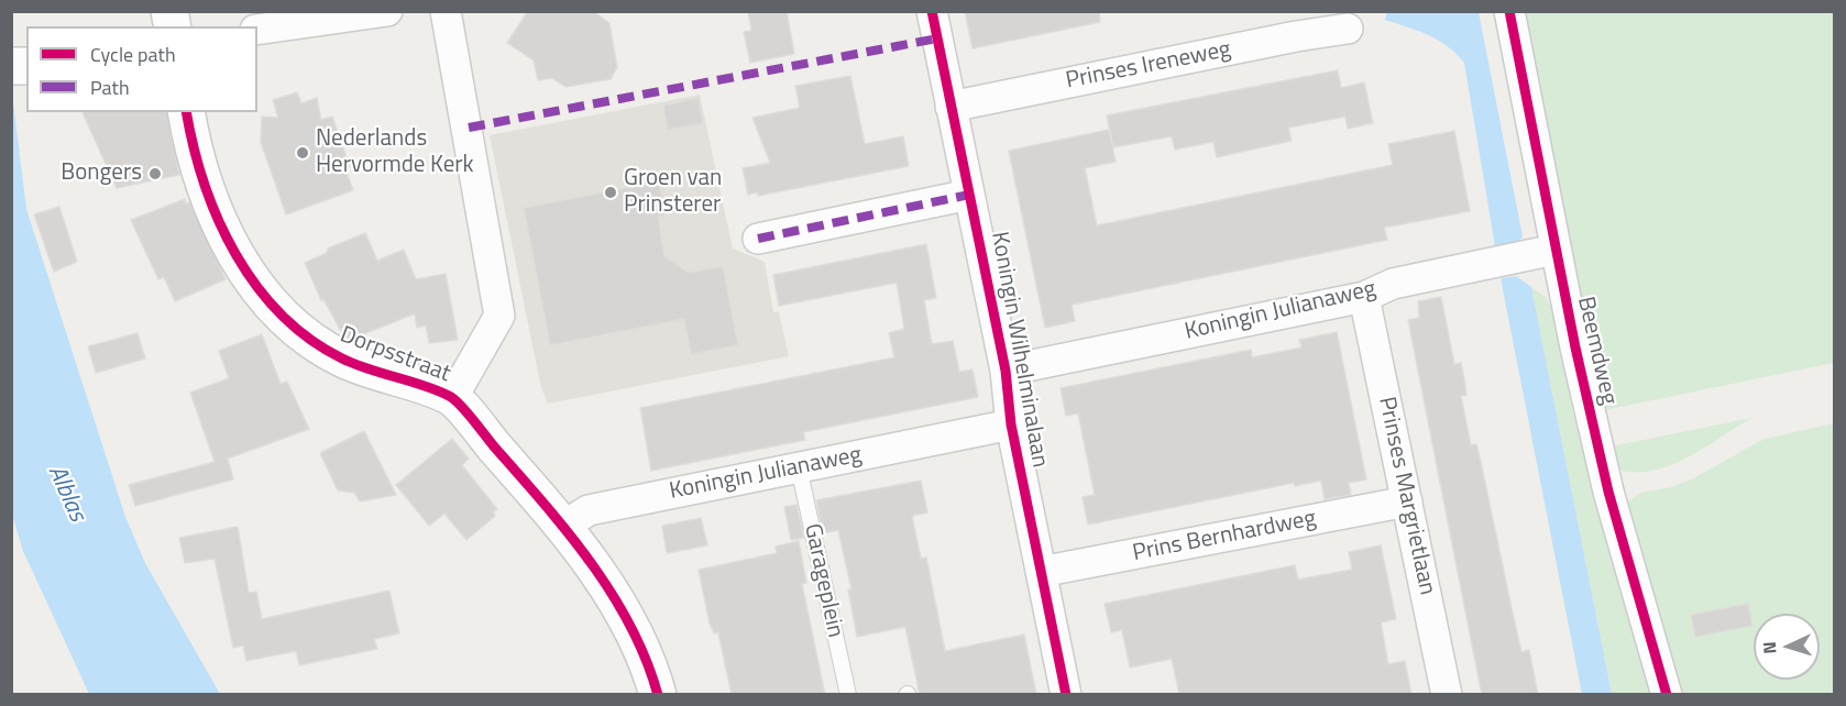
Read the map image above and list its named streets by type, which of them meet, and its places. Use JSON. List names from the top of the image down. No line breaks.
{"streets":{"street":["Prinses Ireneweg","Koningin Julianaweg","Koningin Wilhelminalaan","Beemdweg","Dorpsstraat","Prinses Margrietlaan","Prins Bernhardweg"],"lane":["Garageplein"]},"crossings":[["Prinses Ireneweg","Koningin Wilhelminalaan"],["Koningin Julianaweg","Koningin Wilhelminalaan"],["Koningin Julianaweg","Beemdweg"],["Koningin Julianaweg","Dorpsstraat"],["Koningin Julianaweg","Prinses Margrietlaan"],["Koningin Julianaweg","Garageplein"],["Koningin Wilhelminalaan","Prins Bernhardweg"],["Prinses Margrietlaan","Prins Bernhardweg"]],"water":["Alblas"],"places":["Nederlands Hervormde Kerk","Bongers","Groen van Prinsterer"],"legend":["Cycle path","Path"],"north":"left"}
